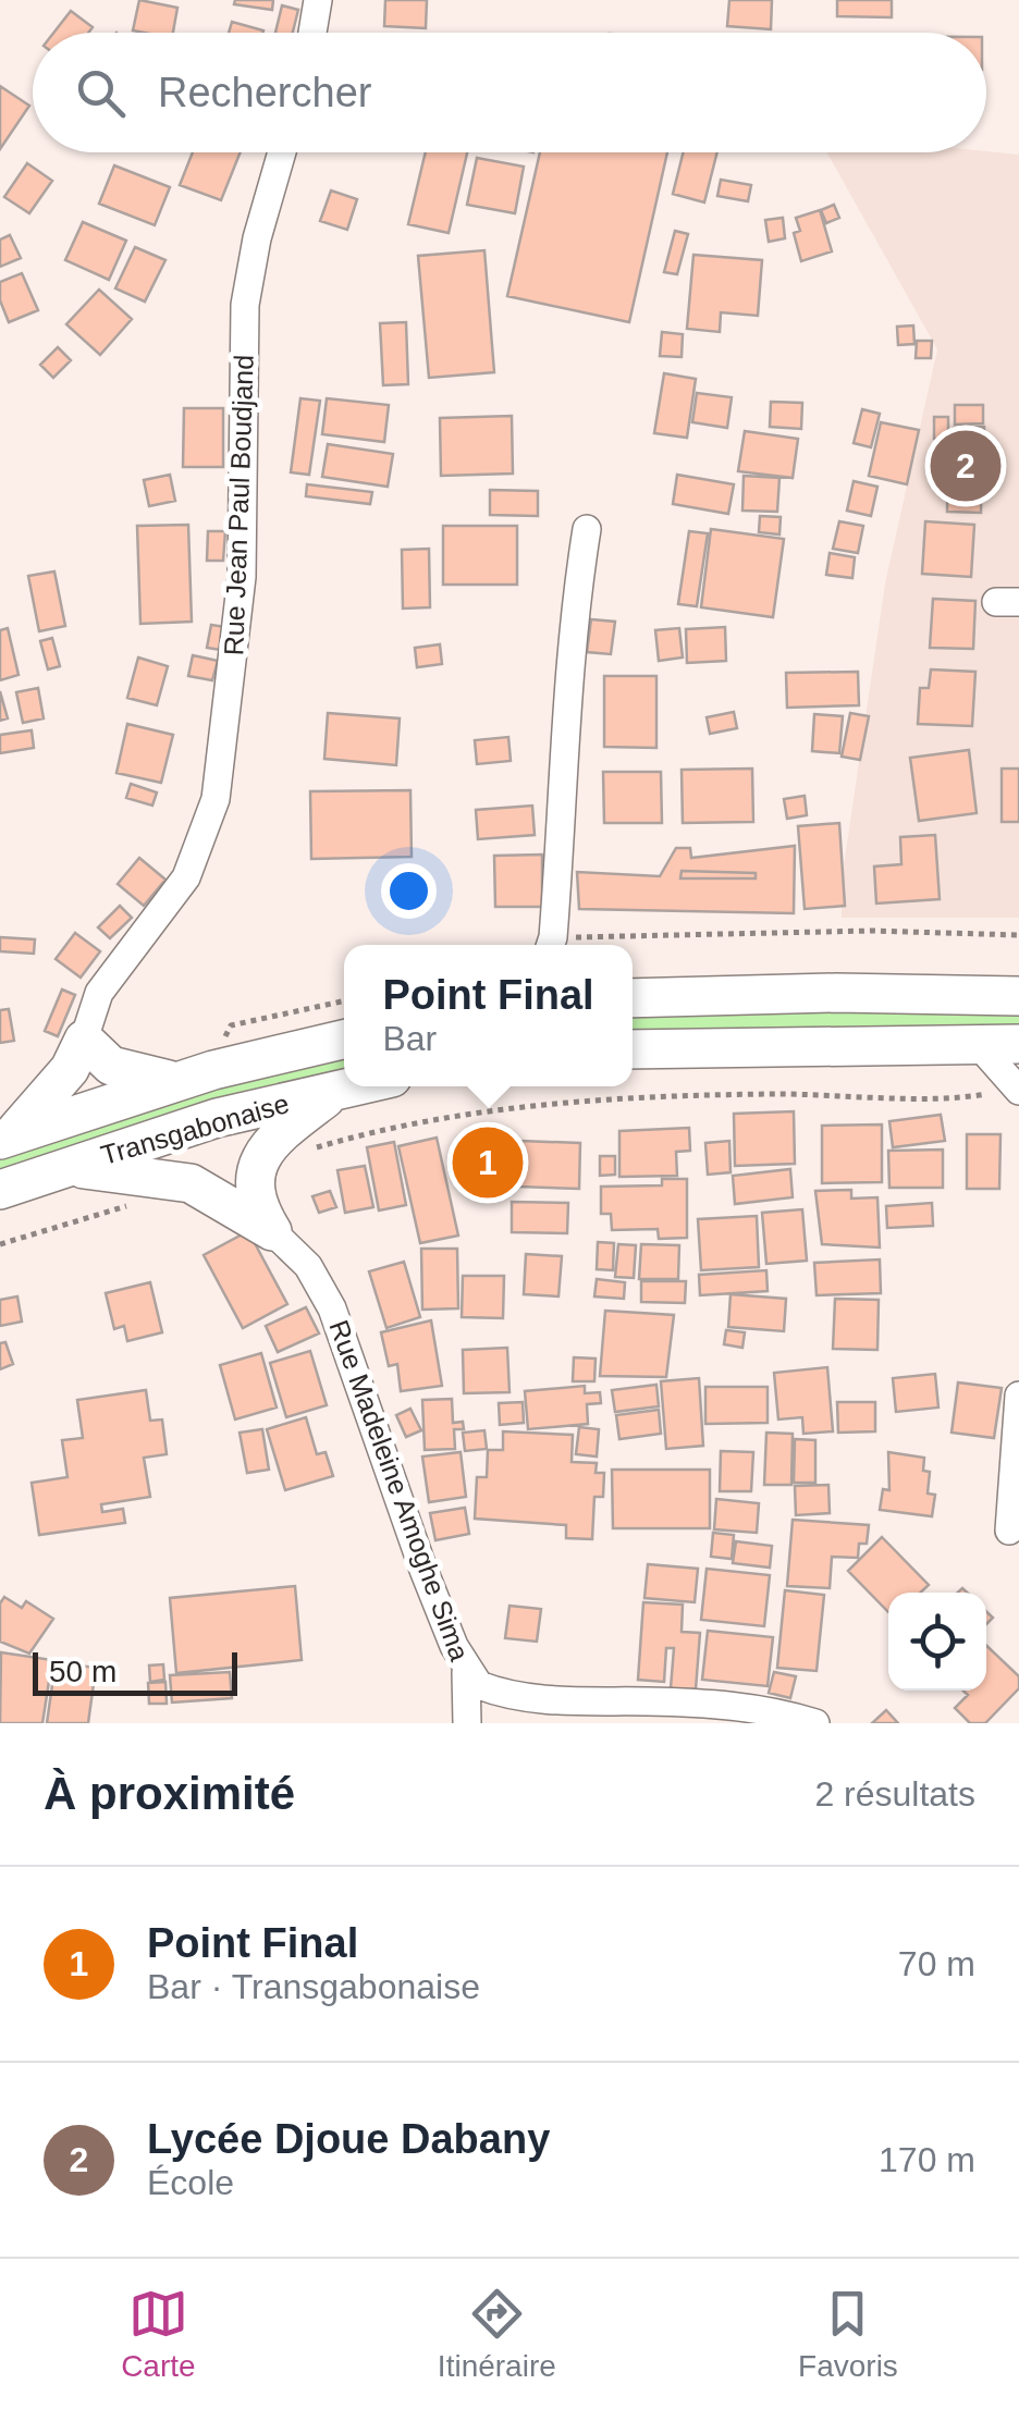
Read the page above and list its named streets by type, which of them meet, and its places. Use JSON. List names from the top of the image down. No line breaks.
{"streets":{"highway":["Transgabonaise"],"street":["Rue Jean Paul Boudjand","Rue Madeleine Amoghe Sima"]},"scale_bar":"50 m","page":{"search":"Rechercher","pins":["2","1"],"popup":["Point Final","Bar"],"scale":"50 m","heading":["À proximité","2 résultats"],"list":[{"mark":"1","name":"Point Final","note":"Bar · Transgabonaise","value":"70 m"},{"mark":"2","name":"Lycée Djoue Dabany","note":"École","value":"170 m"}],"nav":["Carte","Itinéraire","Favoris"]}}
